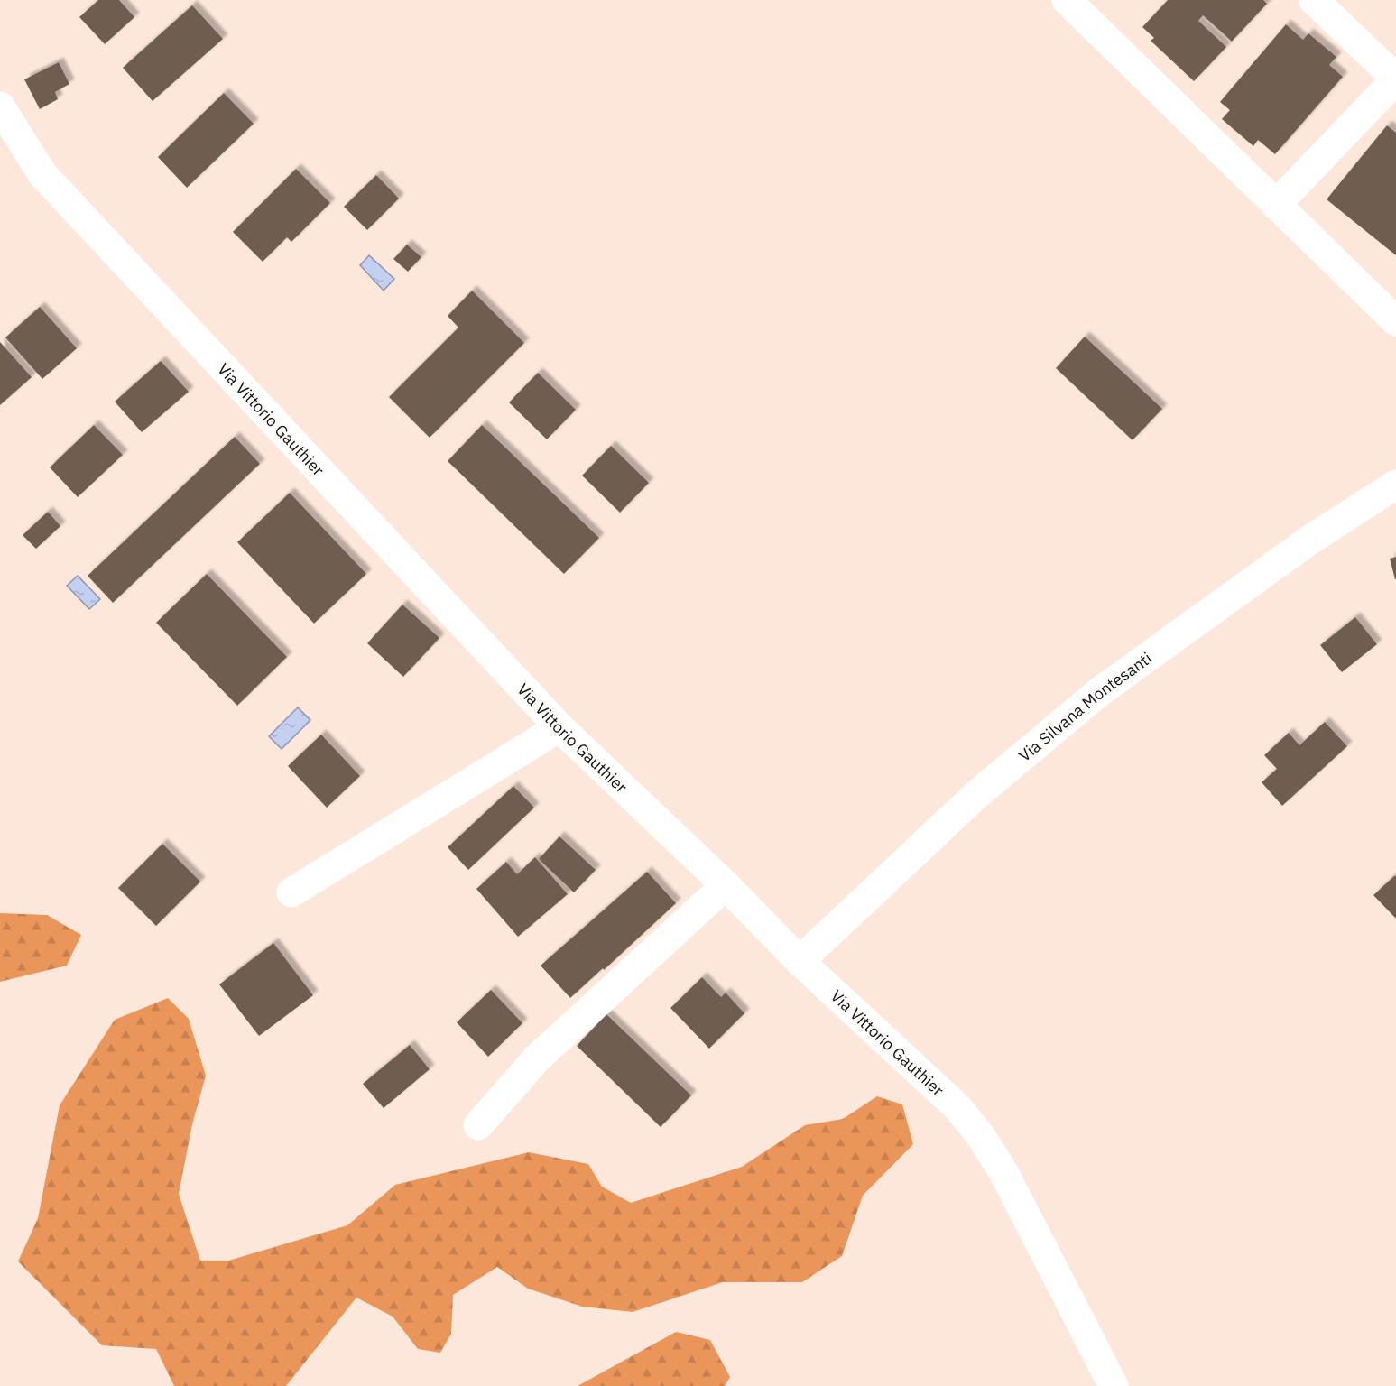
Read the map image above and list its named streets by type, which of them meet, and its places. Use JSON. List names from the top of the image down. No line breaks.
{"streets":{"street":["Via Vittorio Gauthier","Via Silvana Montesanti"]},"crossings":[["Via Vittorio Gauthier","Via Silvana Montesanti"]]}
